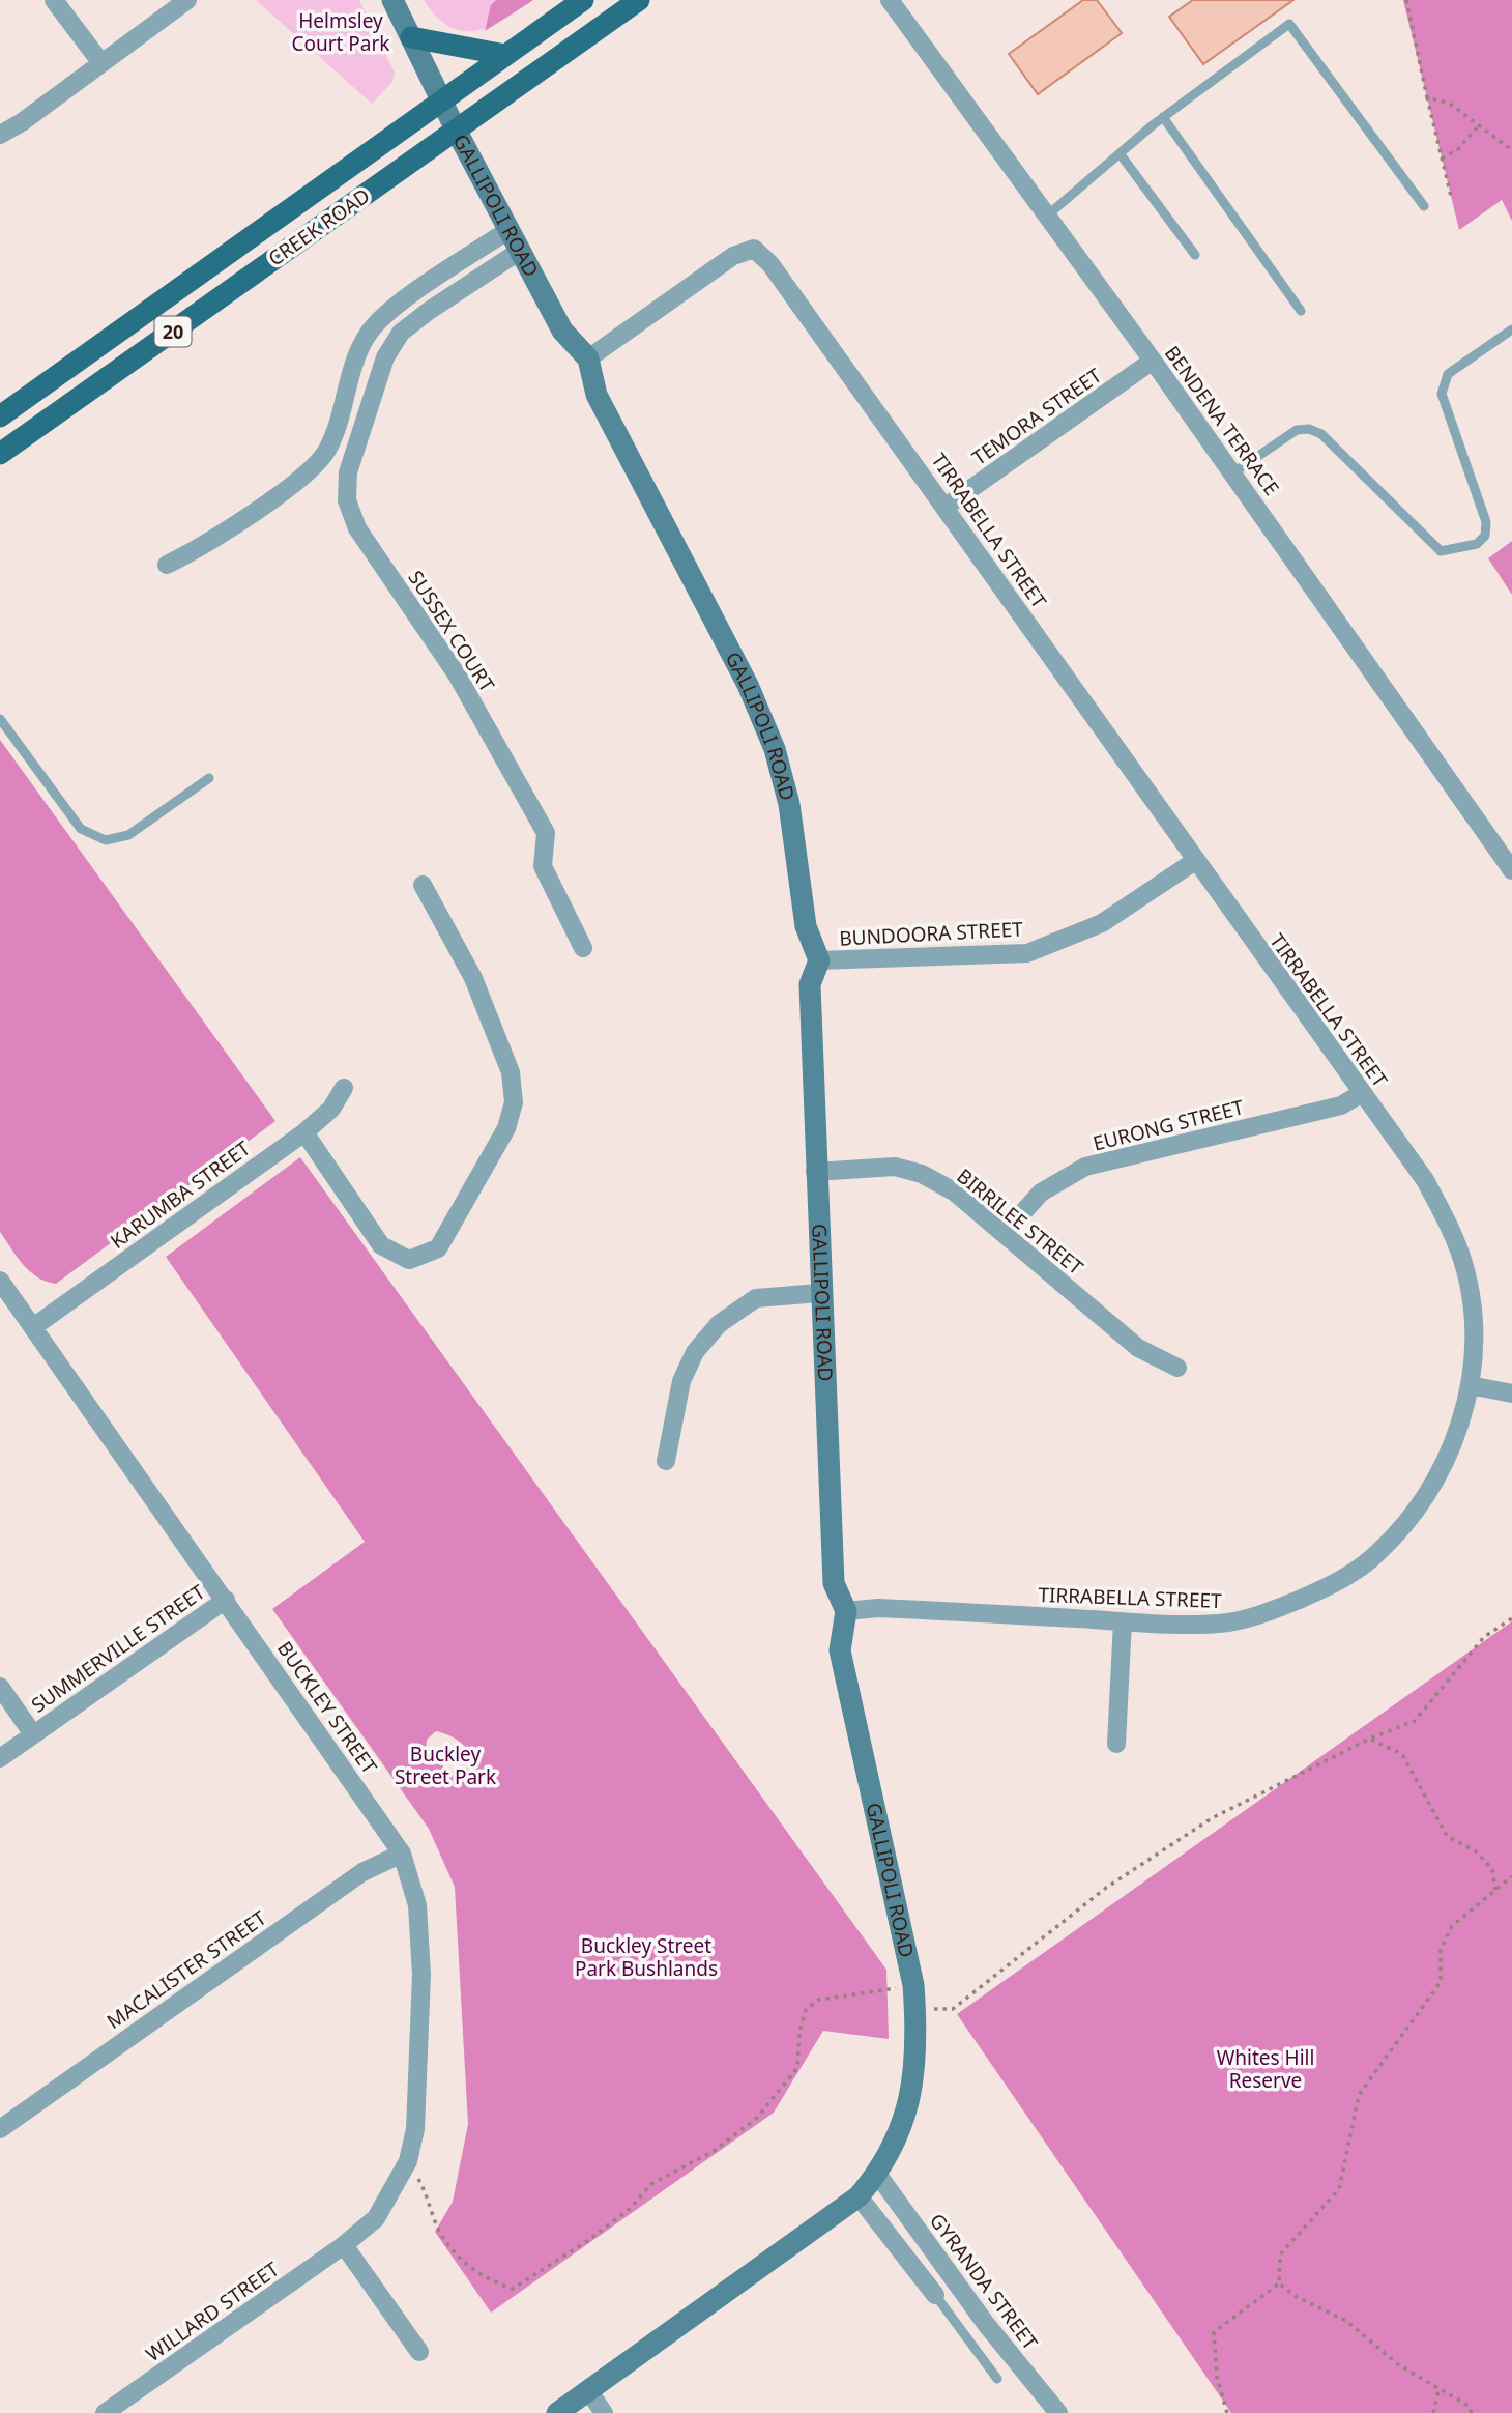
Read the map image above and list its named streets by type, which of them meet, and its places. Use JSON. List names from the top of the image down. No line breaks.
{"streets":{"main road":["CREEK ROAD","20"],"street":["GALLIPOLI ROAD","TEMORA STREET","BENDENA TERRACE","TIRRABELLA STREET","SUSSEX COURT","BUNDOORA STREET","EURONG STREET","KARUMBA STREET","BIRRILEE STREET","SUMMERVILLE STREET","BUCKLEY STREET","MACALISTER STREET","GYRANDA STREET","WILLARD STREET"]},"crossings":[["GALLIPOLI ROAD","CREEK ROAD"],["GALLIPOLI ROAD","TIRRABELLA STREET"],["GALLIPOLI ROAD","SUSSEX COURT"],["GALLIPOLI ROAD","BUNDOORA STREET"],["GALLIPOLI ROAD","BIRRILEE STREET"],["GALLIPOLI ROAD","GYRANDA STREET"],["TEMORA STREET","BENDENA TERRACE"],["TEMORA STREET","TIRRABELLA STREET"],["TIRRABELLA STREET","BUNDOORA STREET"],["TIRRABELLA STREET","EURONG STREET"],["EURONG STREET","BIRRILEE STREET"],["KARUMBA STREET","BUCKLEY STREET"],["SUMMERVILLE STREET","BUCKLEY STREET"],["BUCKLEY STREET","MACALISTER STREET"],["BUCKLEY STREET","WILLARD STREET"]],"parks":["Helmsley Court Park","Buckley Street Park","Buckley Street Park Bushlands","Whites Hill Reserve"]}
